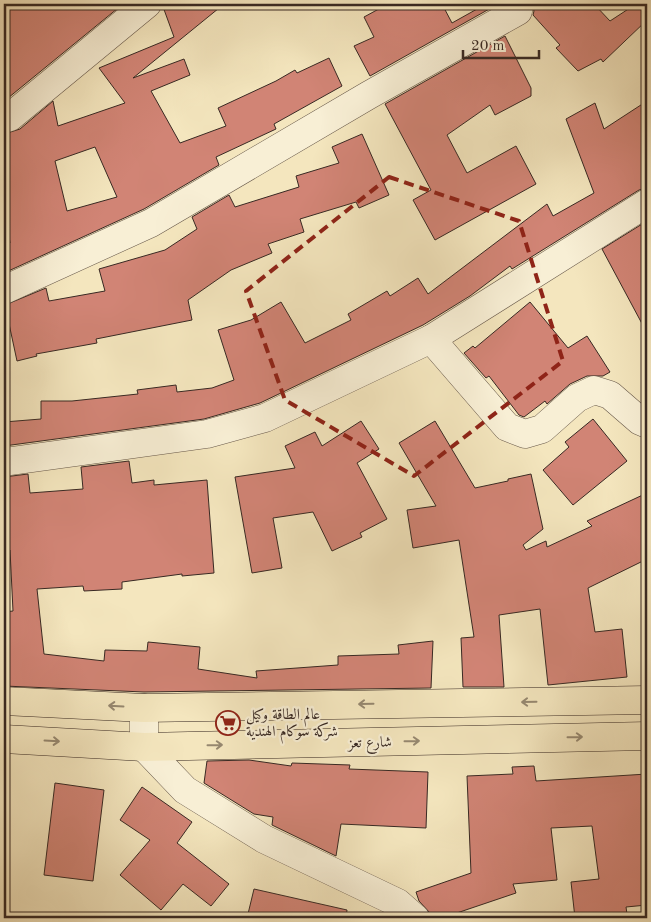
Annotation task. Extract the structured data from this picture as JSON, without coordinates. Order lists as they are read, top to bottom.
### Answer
{
  "streets": {
    "main road": ["شارع تعز"]
  },
  "places": {
    "supermarket": ["عالم الطاقة وكيل شركة سوكام الهندية"]
  },
  "scale_bar": "20 m"
}
